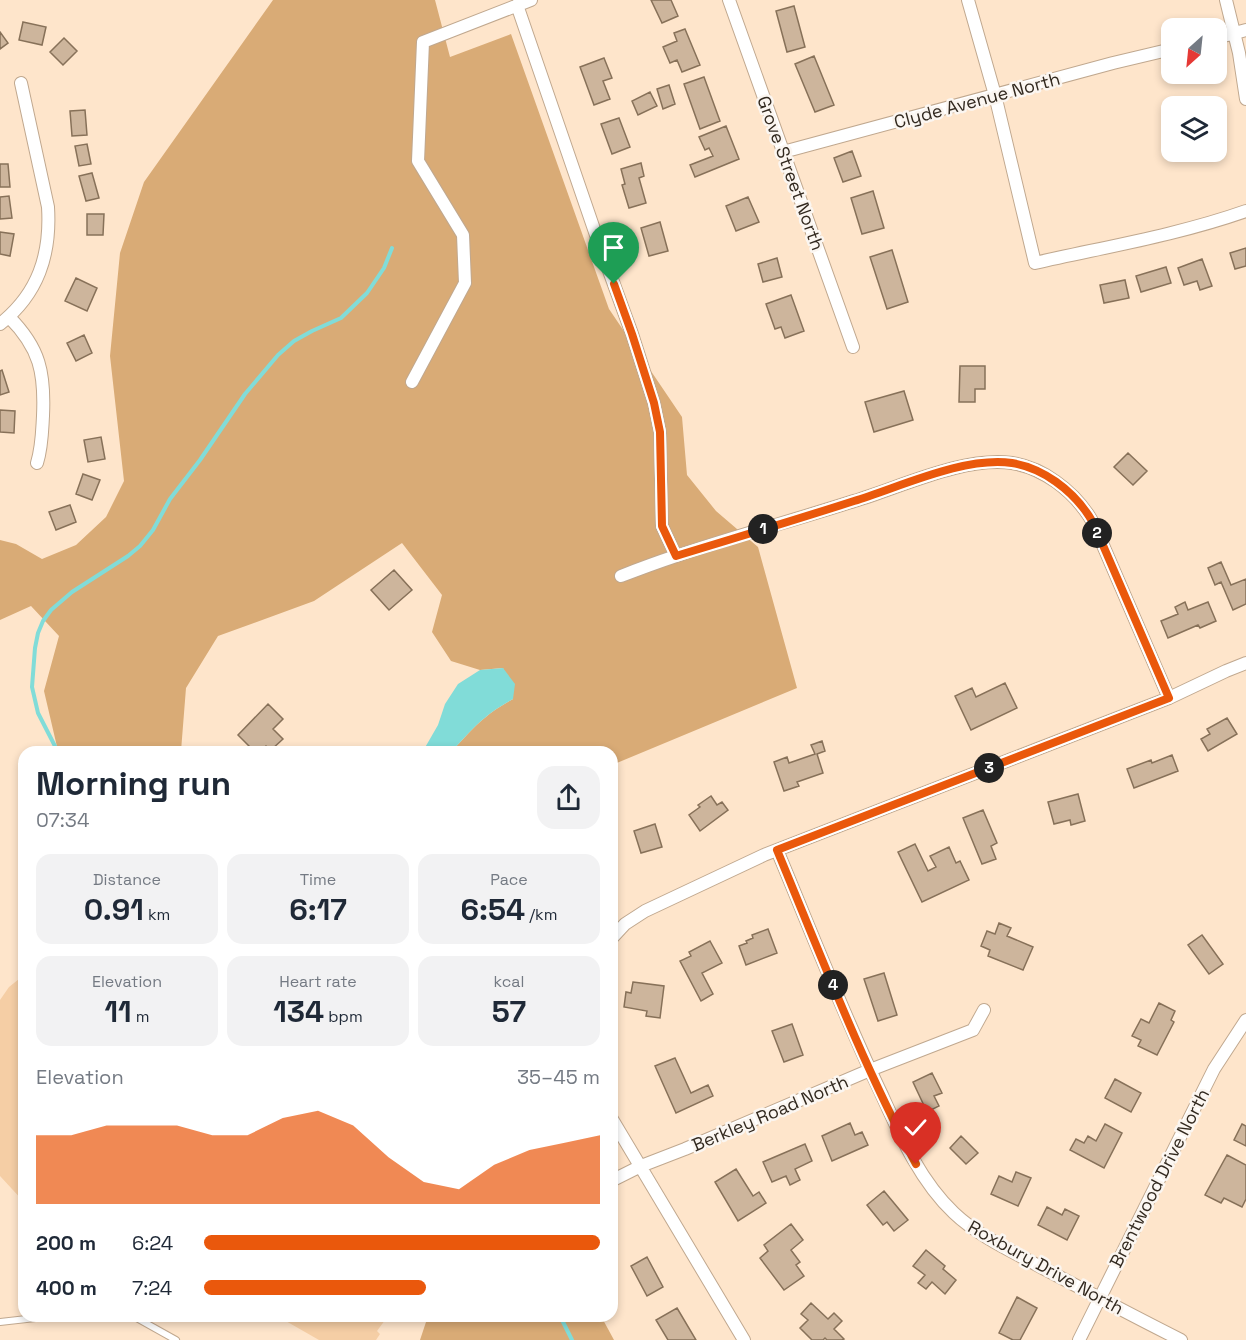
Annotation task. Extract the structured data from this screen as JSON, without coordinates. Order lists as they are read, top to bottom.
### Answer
{
  "streets": {
    "street": [
      "Clyde Avenue North",
      "Grove Street North",
      "Berkley Road North",
      "Brentwood Drive North",
      "Roxbury Drive North"
    ]
  },
  "crossings": [
    ["Clyde Avenue North", "Grove Street North"],
    ["Berkley Road North", "Roxbury Drive North"],
    ["Brentwood Drive North", "Roxbury Drive North"]
  ],
  "north": "bottom left",
  "page": {
    "pins": [
      "1",
      "2",
      "3",
      "4"
    ],
    "heading": ["Morning run", "07:34"],
    "stats": [
      ["Distance", "0.91 km"],
      ["Time", "6:17"],
      ["Pace", "6:54 /km"],
      ["Elevation", "11 m"],
      ["Heart rate", "134 bpm"],
      ["kcal", "57"]
    ],
    "chart": ["Elevation", "35–45 m"],
    "list": [
      {
        "name": "200 m",
        "note": "6:24"
      },
      {
        "name": "400 m",
        "note": "7:24"
      }
    ]
  }
}
